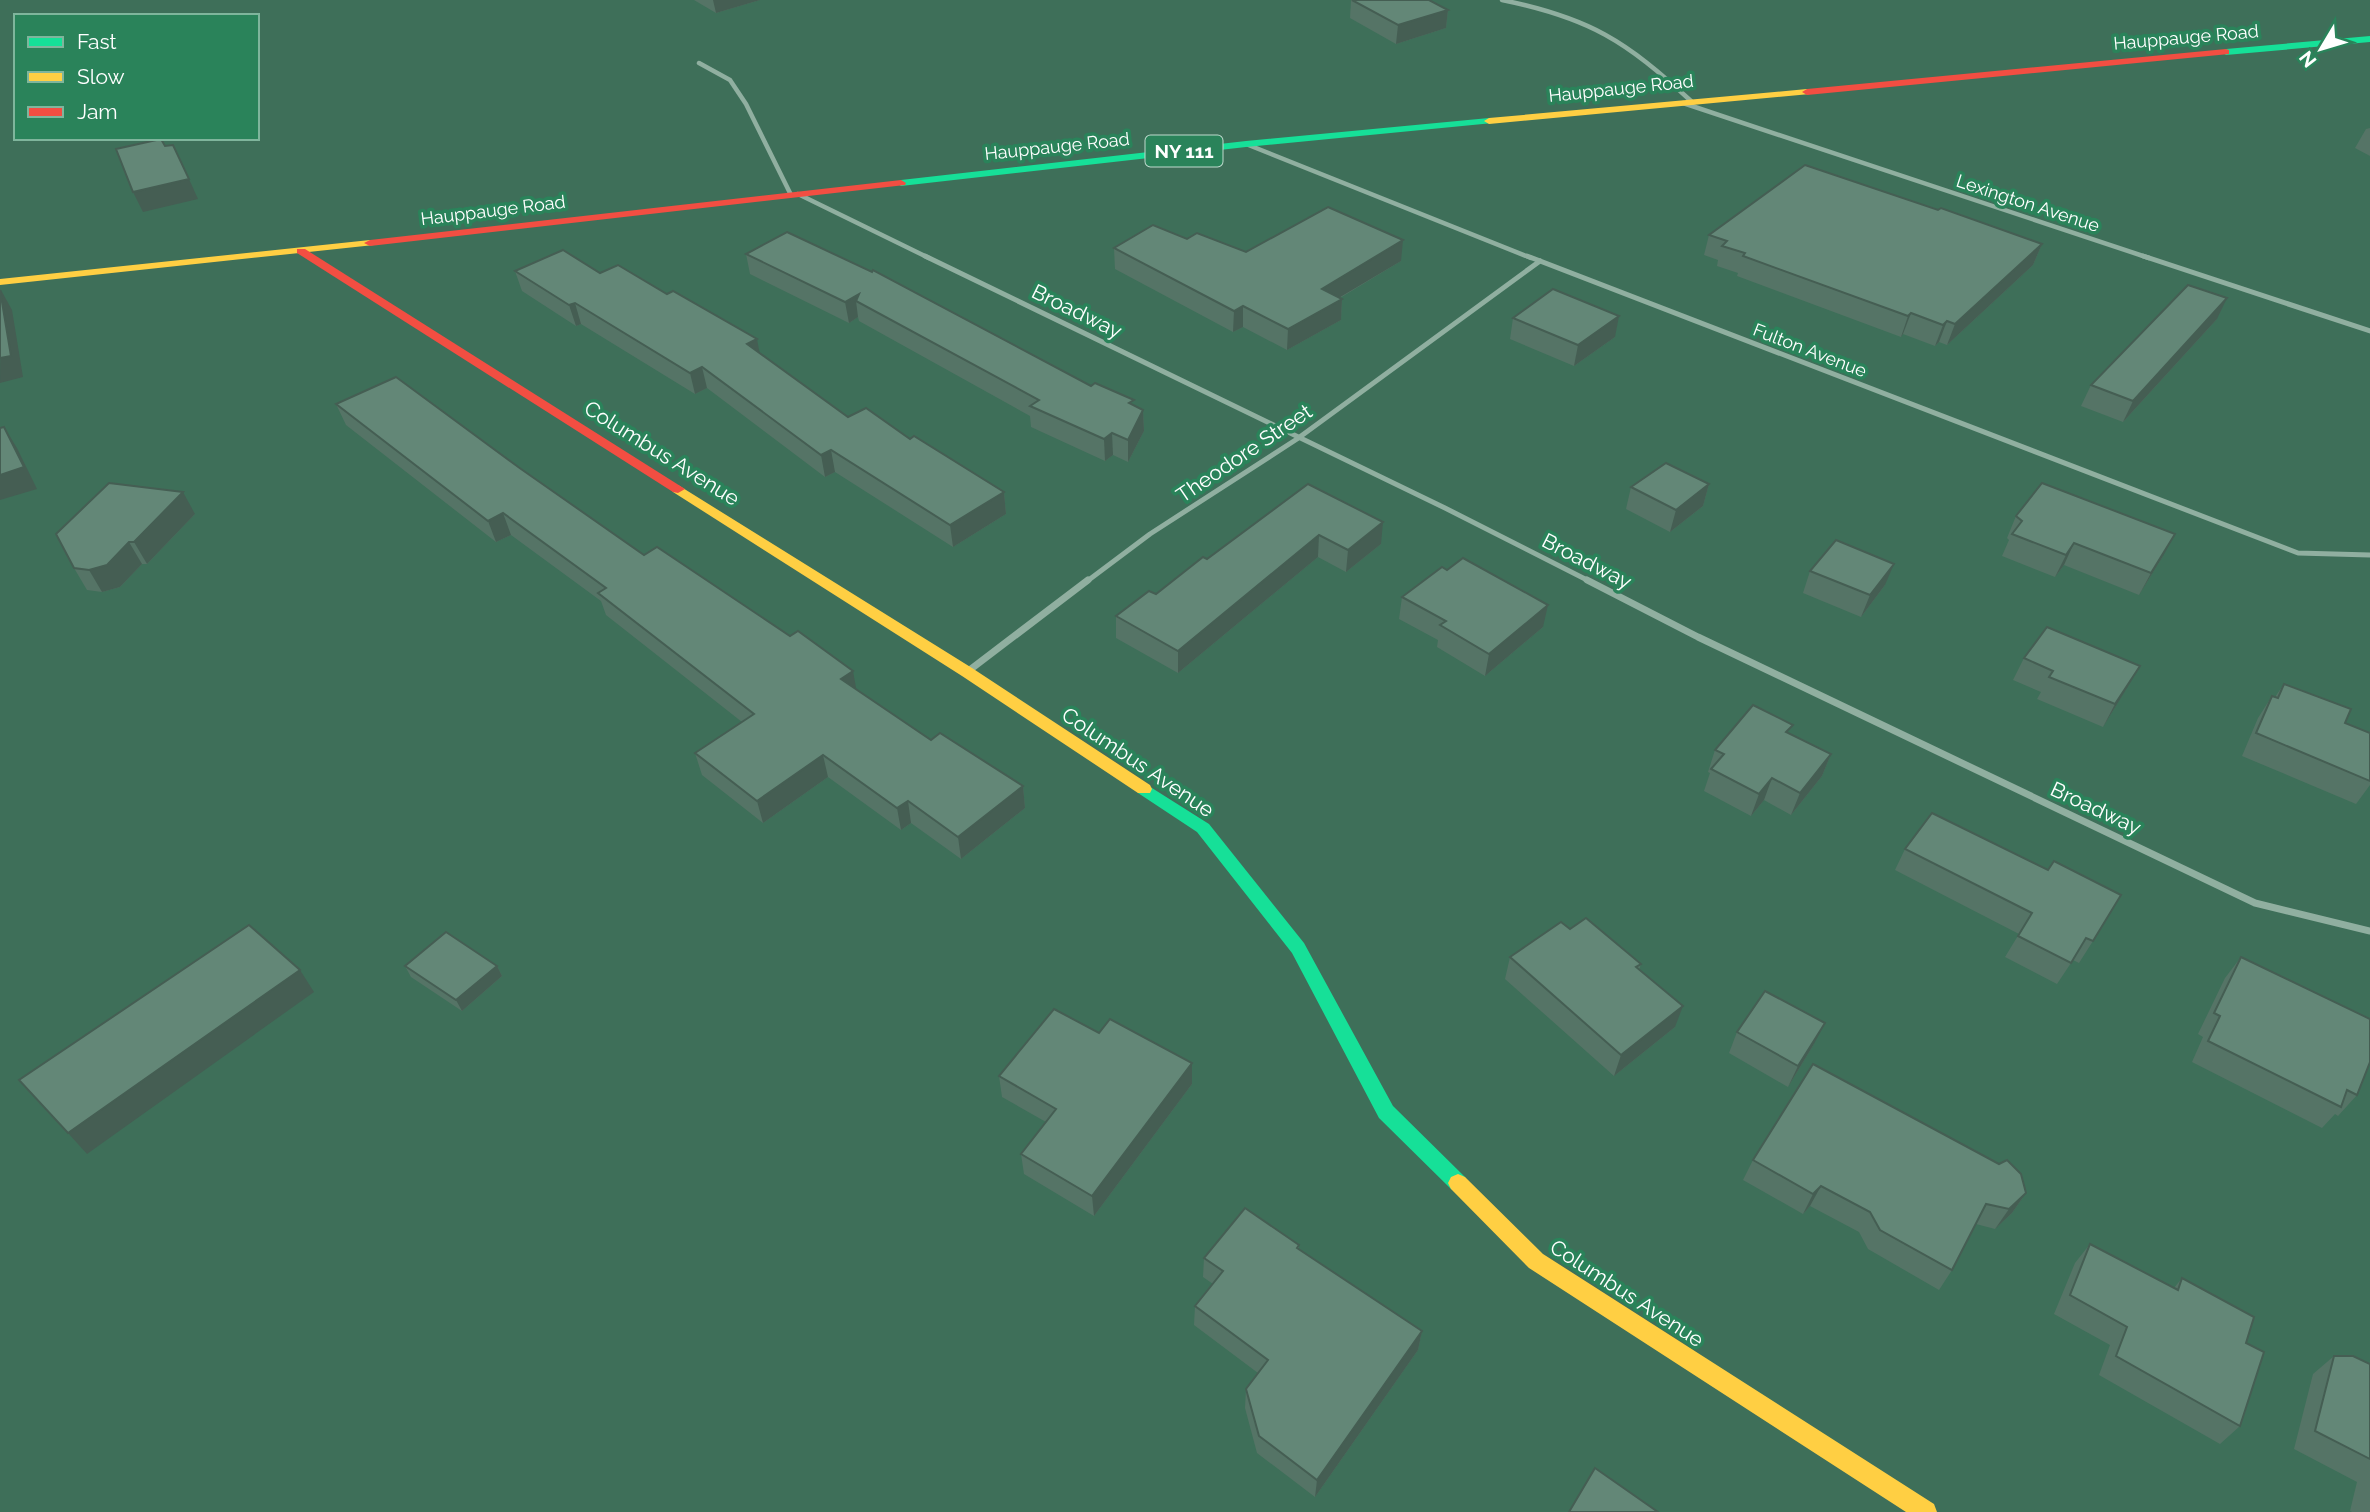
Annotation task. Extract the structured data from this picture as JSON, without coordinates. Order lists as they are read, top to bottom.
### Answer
{
  "streets": {
    "main road": ["Hauppauge Road", "NY 111", "Columbus Avenue"],
    "street": [
      "Lexington Avenue",
      "Broadway",
      "Fulton Avenue",
      "Theodore Street"
    ]
  },
  "crossings": [
    ["Hauppauge Road", "Lexington Avenue"],
    ["Hauppauge Road", "Broadway"],
    ["Hauppauge Road", "Fulton Avenue"],
    ["Hauppauge Road", "Columbus Avenue"],
    ["Broadway", "Theodore Street"],
    ["Fulton Avenue", "Theodore Street"],
    ["Columbus Avenue", "Theodore Street"]
  ],
  "legend": ["Fast", "Slow", "Jam"],
  "north": "bottom left"
}
